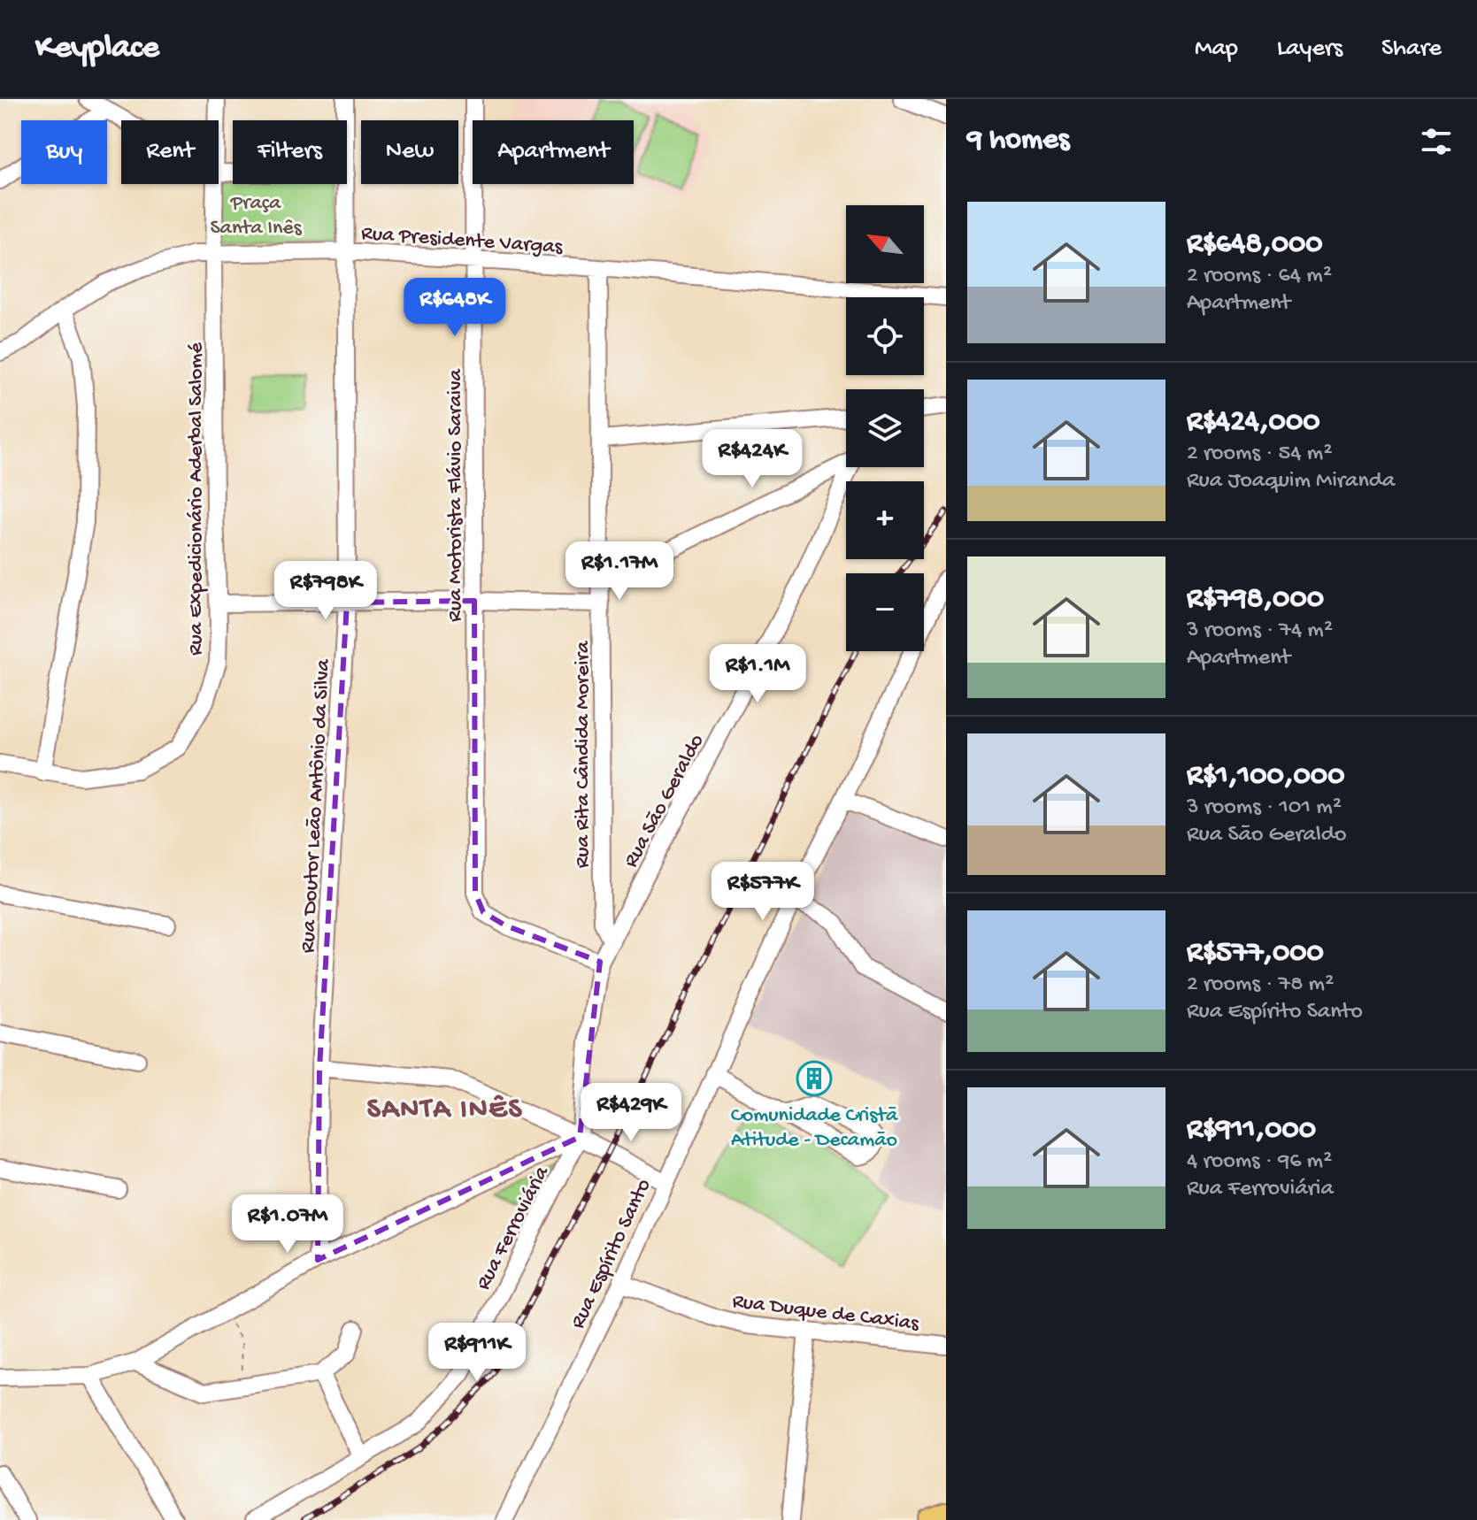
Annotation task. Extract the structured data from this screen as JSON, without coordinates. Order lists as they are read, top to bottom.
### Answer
{
  "streets": {
    "street": [
      "Rua Presidente Vargas",
      "Rua Motorista Flávio Saraiva",
      "Rua Expedicionário Aderbal Salomé",
      "Rua Rita Cândida Moreira",
      "Rua São Geraldo",
      "Rua Doutor Leão Antônio da Silva",
      "Rua Ferroviária",
      "Rua Espírito Santo",
      "Rua Duque de Caxias"
    ]
  },
  "crossings": [
    ["Rua Presidente Vargas", "Rua Motorista Flávio Saraiva"],
    ["Rua Presidente Vargas", "Rua Expedicionário Aderbal Salomé"],
    ["Rua Presidente Vargas", "Rua Rita Cândida Moreira"],
    ["Rua Presidente Vargas", "Rua Doutor Leão Antônio da Silva"],
    ["Rua Motorista Flávio Saraiva", "Rua São Geraldo"],
    ["Rua Rita Cândida Moreira", "Rua São Geraldo"],
    ["Rua Espírito Santo", "Rua Duque de Caxias"]
  ],
  "districts": ["SANTA INÊS"],
  "parks": ["Praça Santa Inês"],
  "places": {
    "building": ["Comunidade Cristã Atitude - Decamão"]
  },
  "north": "top left",
  "page": {
    "header": "Keyplace",
    "nav": ["Map", "Layers", "Share"],
    "heading": "9 homes",
    "chip": [
      "Buy",
      "Rent",
      "Filters",
      "New",
      "Apartment"
    ],
    "list": [
      {
        "name": "R$648,000",
        "note": "2 rooms · 64 m² · Apartment"
      },
      {
        "name": "R$424,000",
        "note": "2 rooms · 54 m² · Rua Joaquim Miranda"
      },
      {
        "name": "R$798,000",
        "note": "3 rooms · 74 m² · Apartment"
      },
      {
        "name": "R$1,100,000",
        "note": "3 rooms · 101 m² · Rua São Geraldo"
      },
      {
        "name": "R$577,000",
        "note": "2 rooms · 78 m² · Rua Espírito Santo"
      },
      {
        "name": "R$911,000",
        "note": "4 rooms · 96 m² · Rua Ferroviária"
      }
    ],
    "map_buttons": ["+", "−"],
    "price": [
      "R$648K",
      "R$424K",
      "R$1.17M",
      "R$798K",
      "R$1.1M",
      "R$577K",
      "R$429K",
      "R$1.07M",
      "R$911K"
    ]
  }
}
